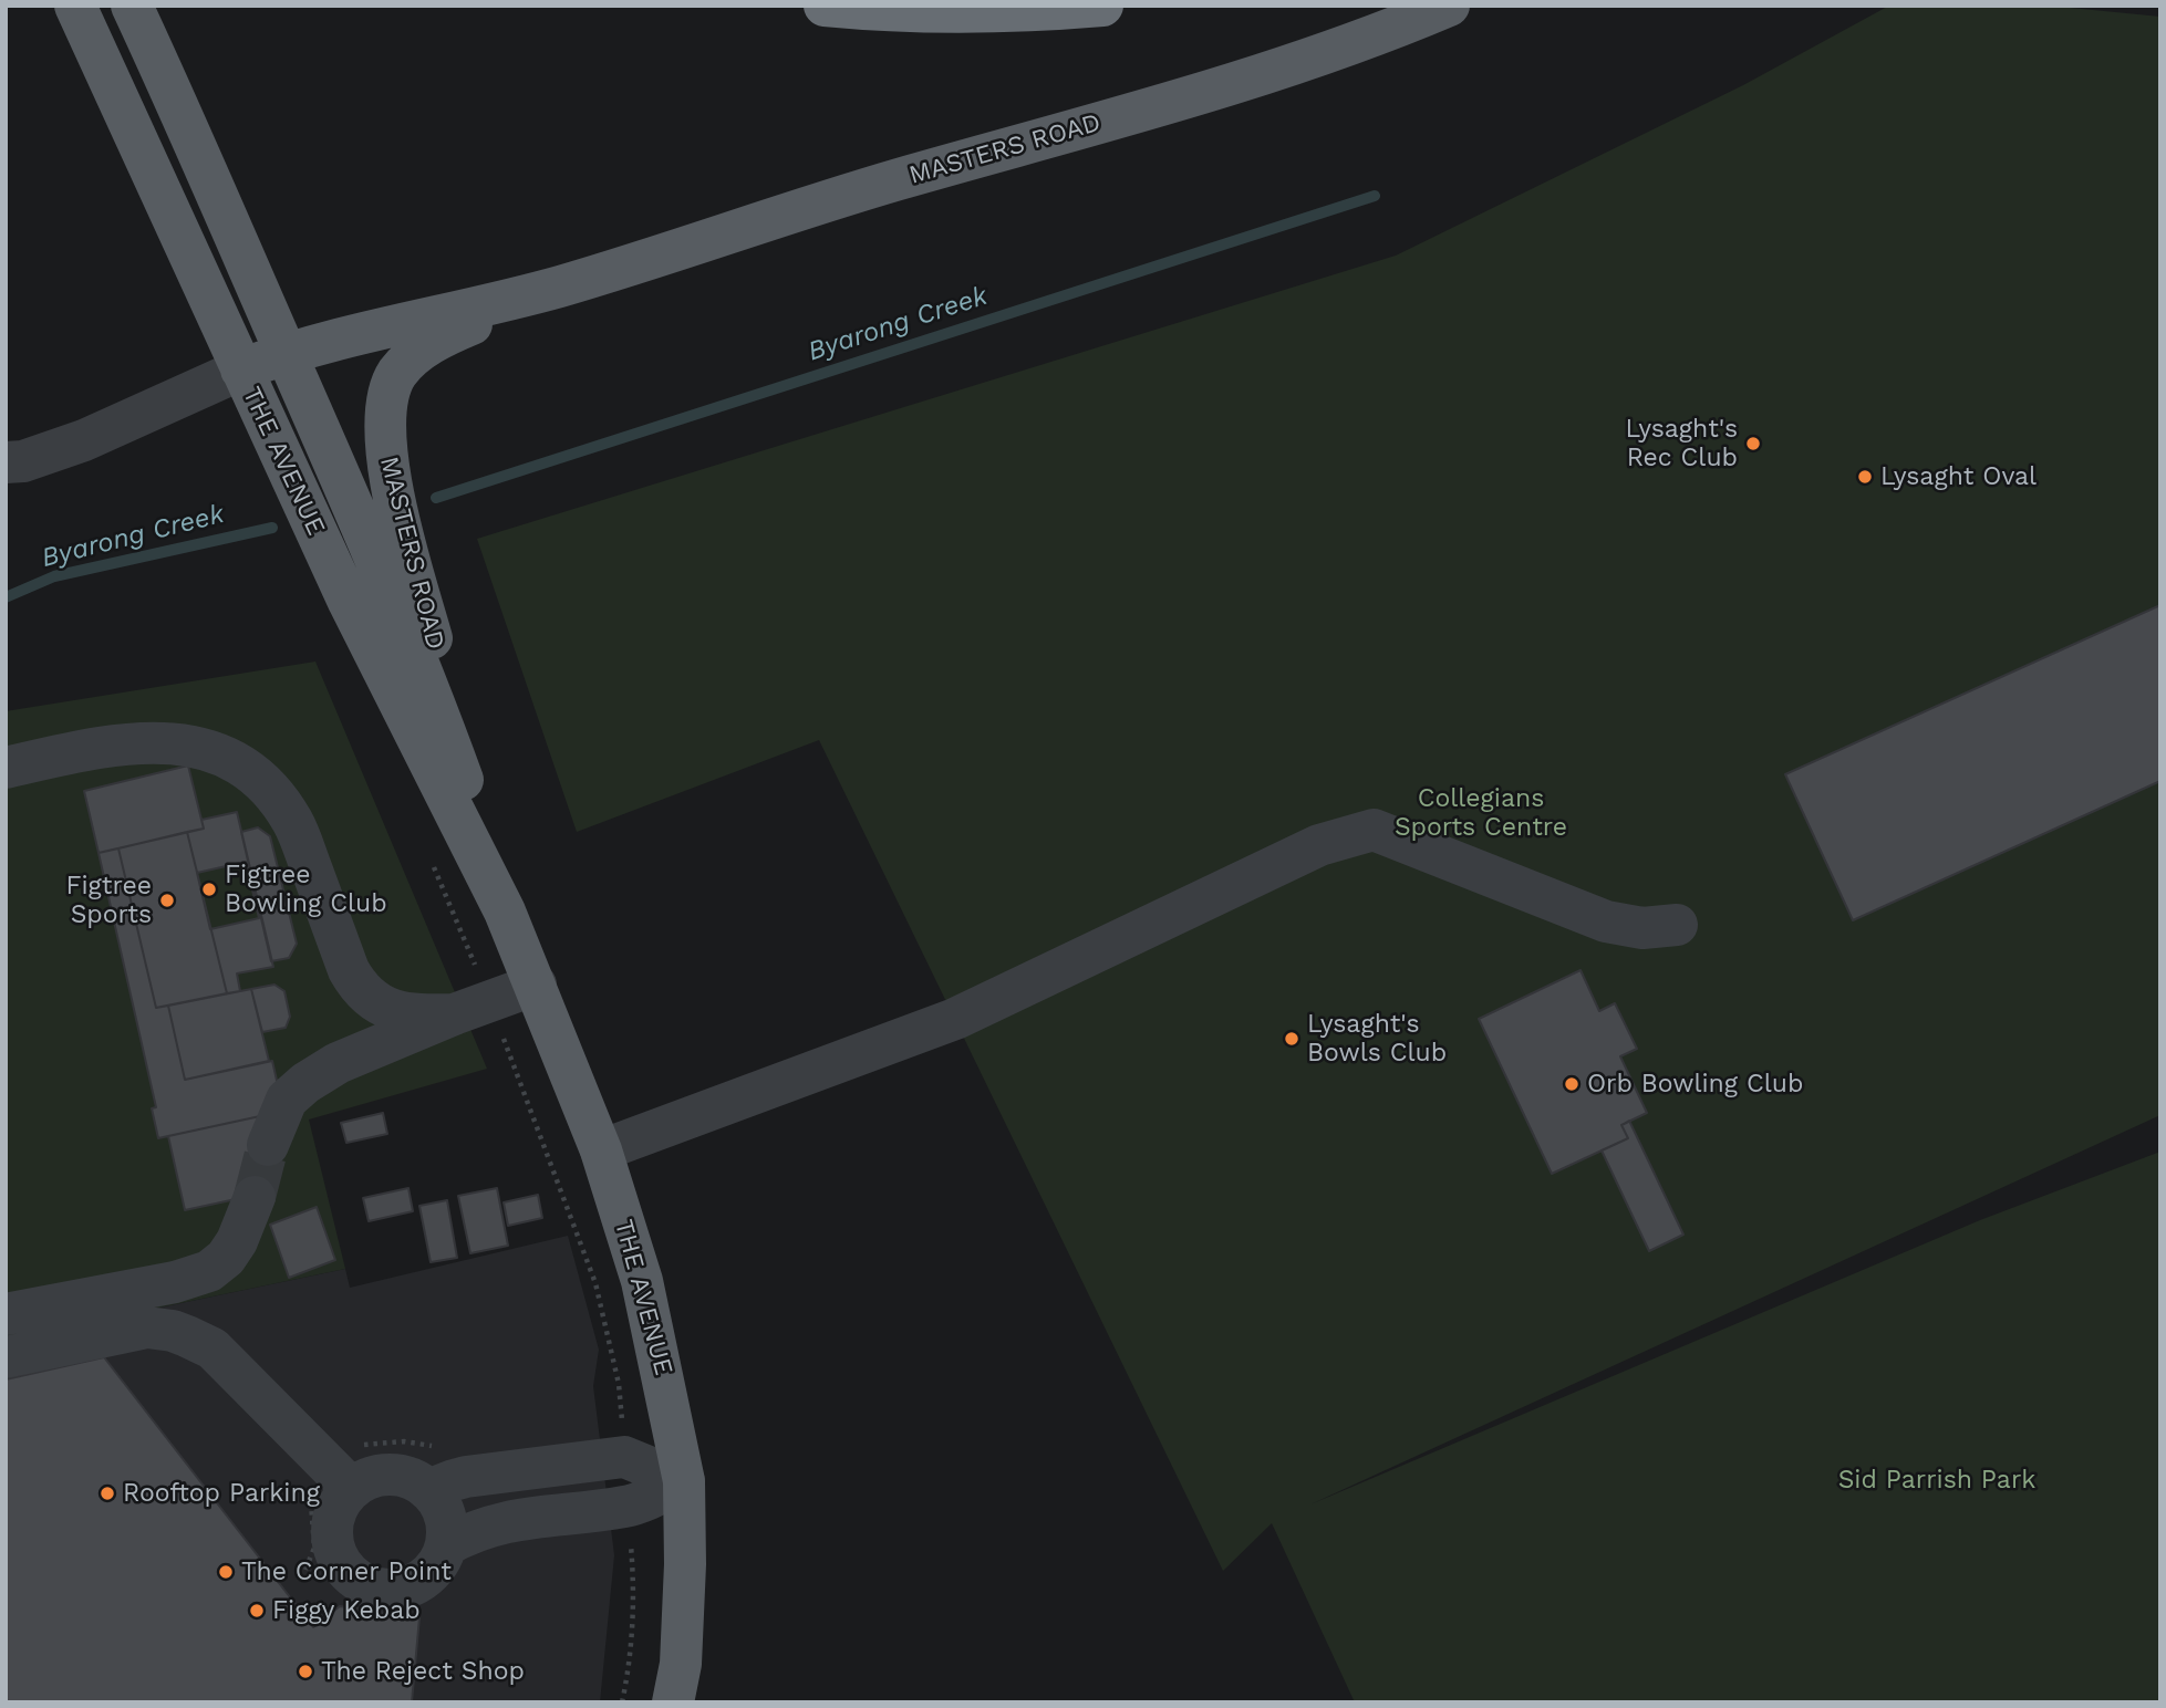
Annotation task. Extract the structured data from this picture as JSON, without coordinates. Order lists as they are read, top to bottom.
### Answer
{
  "streets": {
    "main road": ["MASTERS ROAD", "THE AVENUE"]
  },
  "crossings": [
    ["MASTERS ROAD", "THE AVENUE"]
  ],
  "water": ["Byarong Creek"],
  "parks": ["Collegians Sports Centre", "Sid Parrish Park"],
  "places": [
    "Lysaght's Rec Club",
    "Lysaght Oval",
    "Figtree Bowling Club",
    "Figtree Sports",
    "Lysaght's Bowls Club",
    "Orb Bowling Club",
    "Rooftop Parking",
    "The Corner Point",
    "Figgy Kebab",
    "The Reject Shop"
  ]
}
